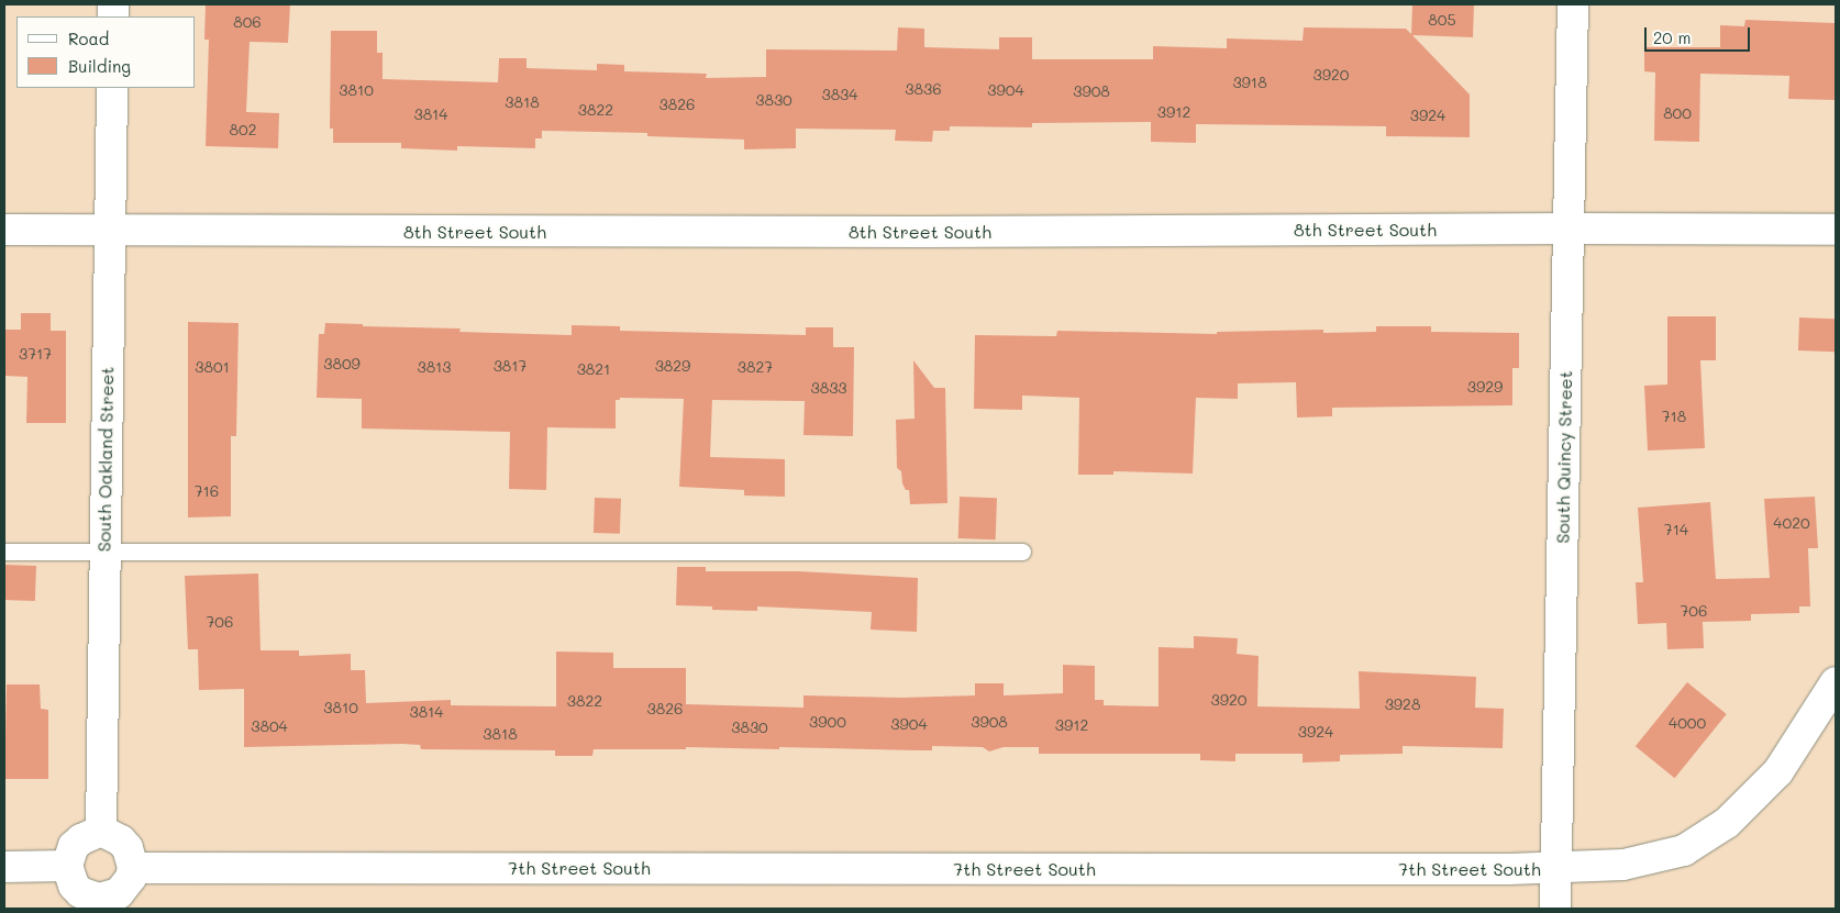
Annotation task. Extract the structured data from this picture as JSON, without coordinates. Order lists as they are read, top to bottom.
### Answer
{
  "streets": {
    "street": [
      "8th Street South",
      "South Quincy Street",
      "South Oakland Street",
      "7th Street South"
    ]
  },
  "crossings": [
    ["8th Street South", "South Quincy Street"],
    ["8th Street South", "South Oakland Street"],
    ["South Quincy Street", "7th Street South"],
    ["South Oakland Street", "7th Street South"]
  ],
  "house_numbers": [
    "805",
    "806",
    "3920",
    "3918",
    "3836",
    "3810",
    "3904",
    "3908",
    "3834",
    "3830",
    "3818",
    "3826",
    "3822",
    "3912",
    "800",
    "3814",
    "3924",
    "802",
    "3717",
    "3809",
    "3817",
    "3829",
    "3801",
    "3813",
    "3827",
    "3821",
    "3929",
    "3833",
    "718",
    "716",
    "4020",
    "714",
    "706",
    "706",
    "3920",
    "3822",
    "3928",
    "3810",
    "3826",
    "3814",
    "3900",
    "3908",
    "4000",
    "3904",
    "3912",
    "3804",
    "3830",
    "3924",
    "3818"
  ],
  "legend": ["Road", "Building"],
  "scale_bar": "20 m"
}
